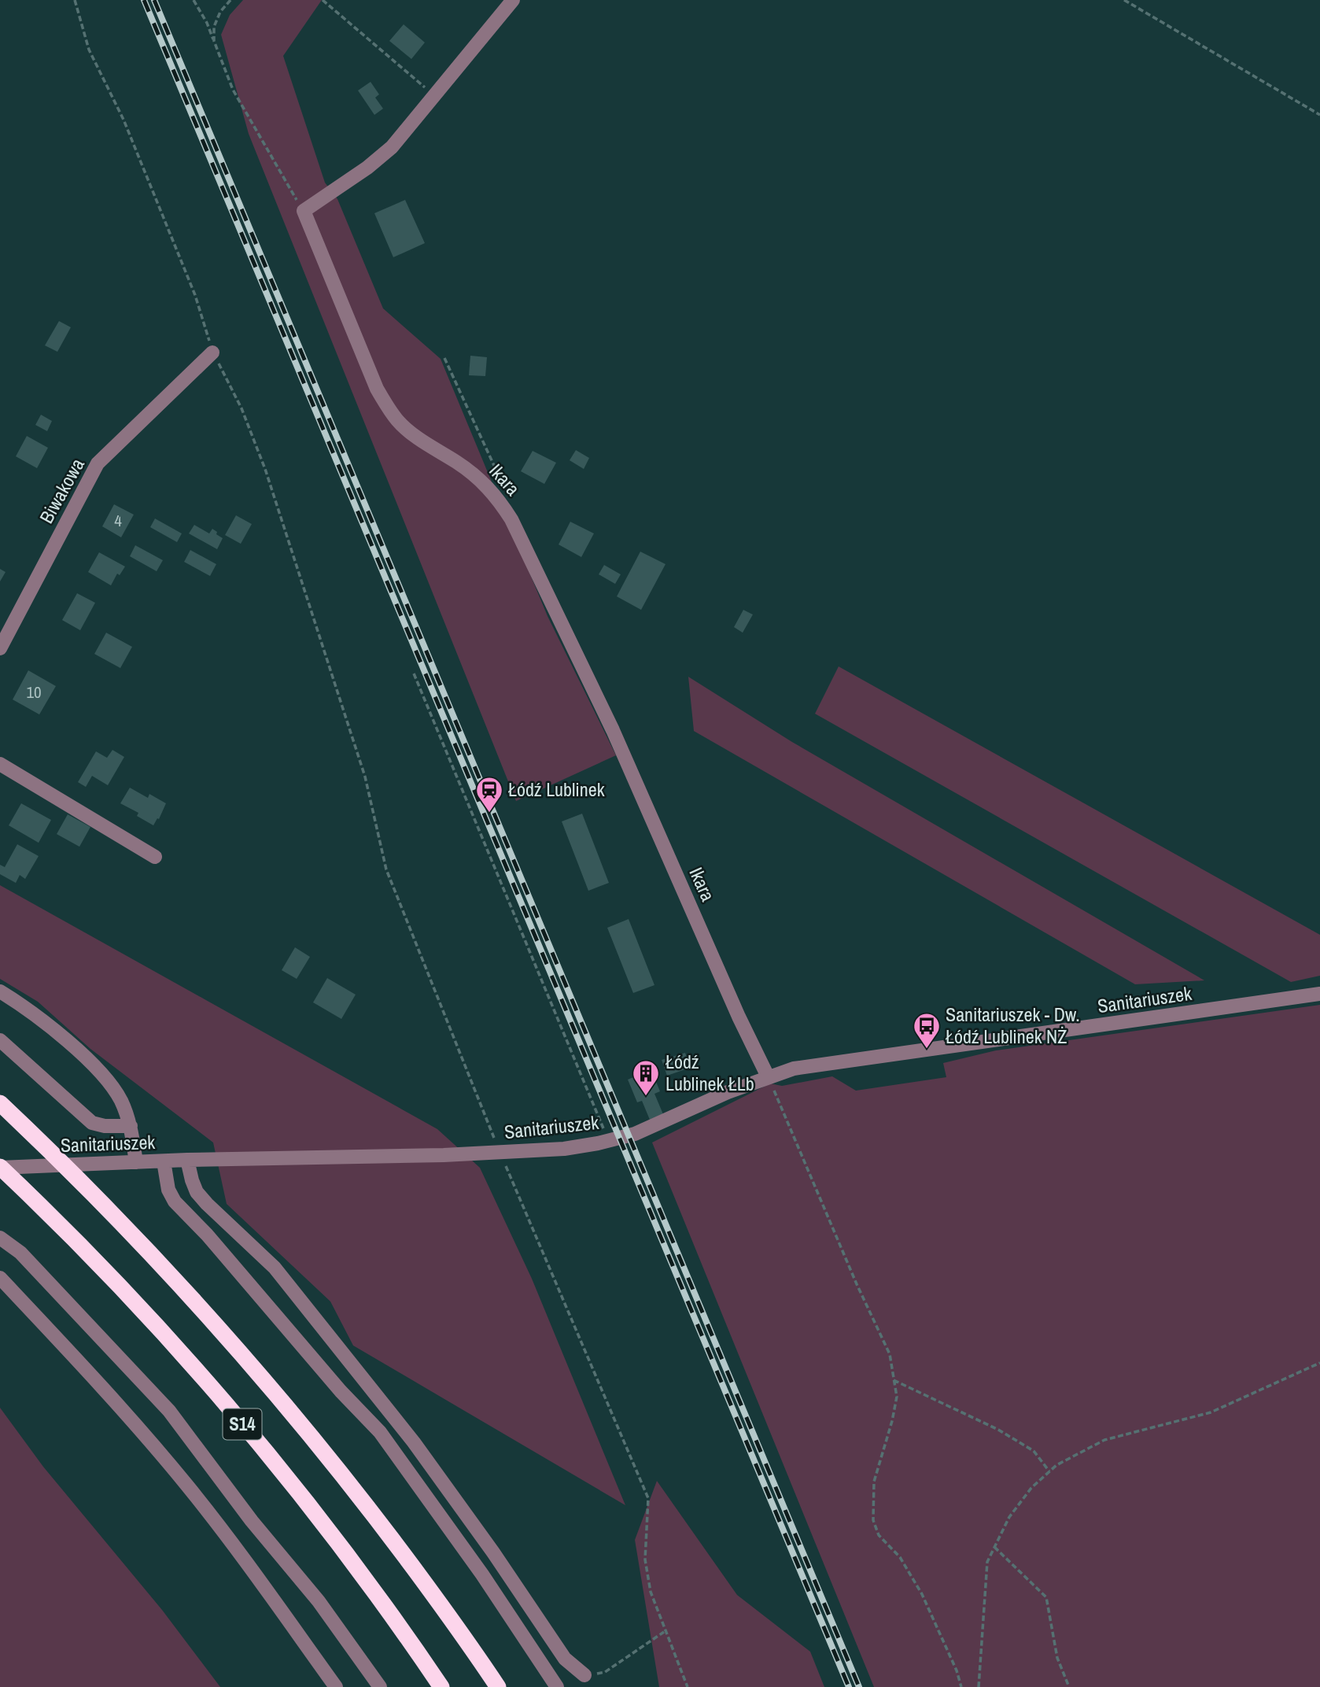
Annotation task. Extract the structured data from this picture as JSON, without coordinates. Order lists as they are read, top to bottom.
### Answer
{
  "streets": {
    "highway": ["S14"],
    "street": ["Ikara", "Biwakowa", "Sanitariuszek"]
  },
  "crossings": [
    ["Ikara", "Sanitariuszek"],
    ["Sanitariuszek", "S14"]
  ],
  "places": {
    "station": ["Łódź Lublinek"],
    "bus stop": ["Sanitariuszek - Dw. Łódź Lublinek NŻ"],
    "building": ["Łódź Lublinek ŁLb"]
  },
  "house_numbers": ["4", "10"]
}
